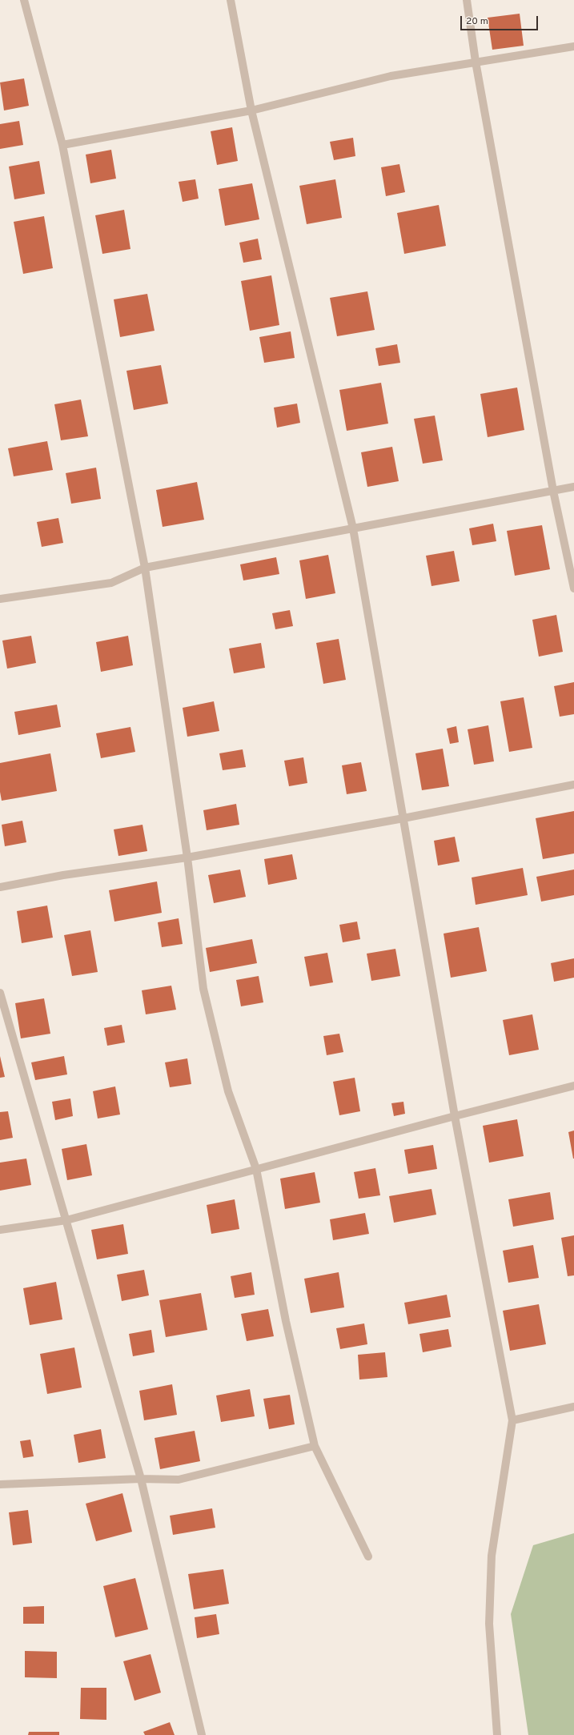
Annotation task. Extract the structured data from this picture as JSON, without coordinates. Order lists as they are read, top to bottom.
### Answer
{
  "scale_bar": "20 m"
}
